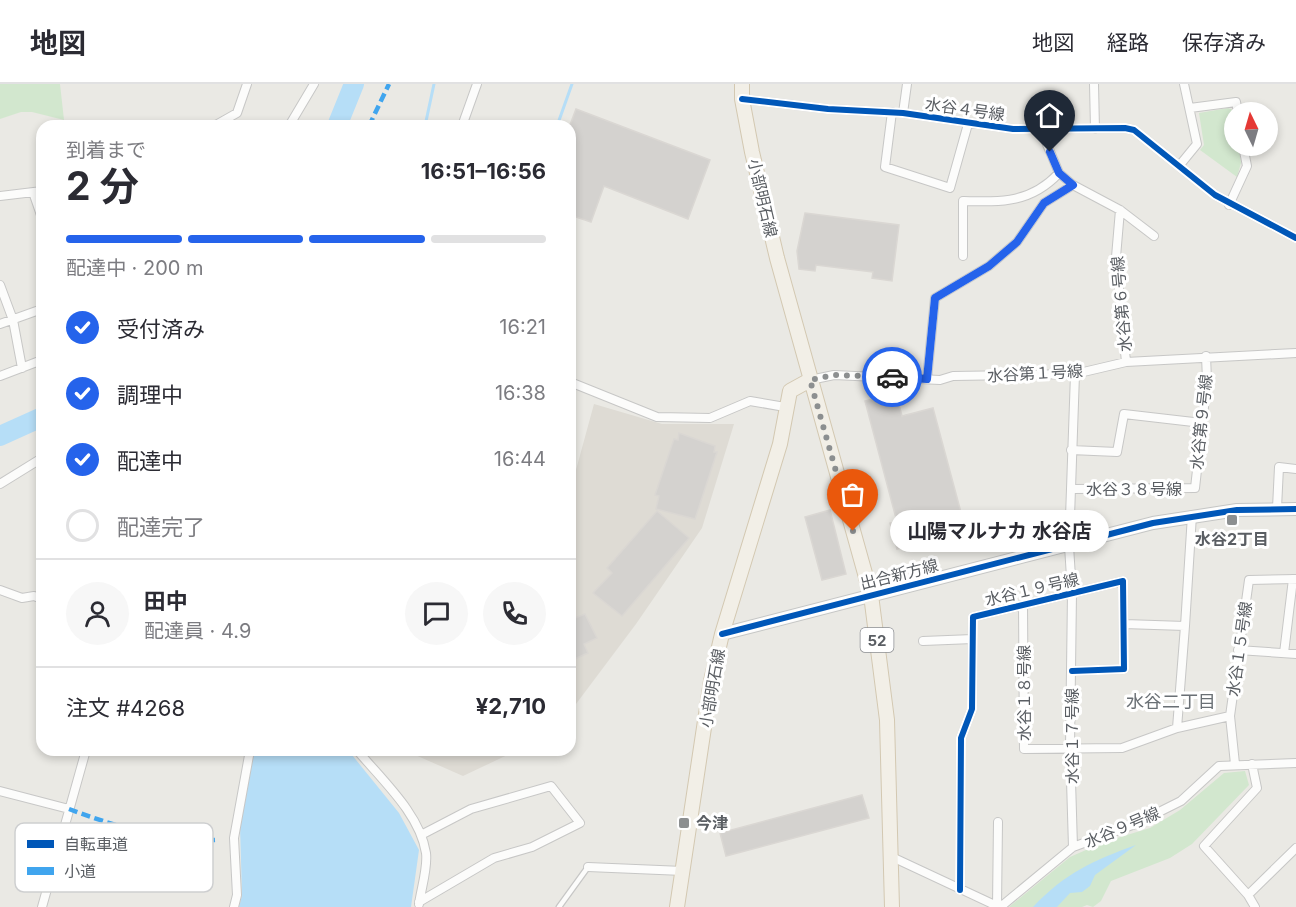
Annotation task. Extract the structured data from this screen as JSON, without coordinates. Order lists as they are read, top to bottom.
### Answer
{
  "streets": {
    "main road": ["小部明石線", "52"],
    "street": [
      "水谷４号線",
      "水谷第６号線",
      "水谷第１号線",
      "水谷第９号線",
      "水谷３８号線",
      "出合新方線",
      "水谷１９号線",
      "水谷１５号線",
      "水谷１８号線",
      "水谷１７号線",
      "水谷９号線"
    ]
  },
  "crossings": [
    ["水谷４号線", "小部明石線"],
    ["小部明石線", "水谷第１号線"],
    ["小部明石線", "出合新方線"],
    ["水谷第６号線", "水谷第１号線"],
    ["水谷第１号線", "水谷第９号線"],
    ["水谷第１号線", "水谷１７号線"],
    ["水谷第９号線", "水谷３８号線"],
    ["水谷３８号線", "水谷１７号線"],
    ["出合新方線", "水谷１７号線"],
    ["水谷１９号線", "水谷１８号線"],
    ["水谷１９号線", "水谷１７号線"],
    ["水谷１５号線", "水谷１８号線"],
    ["水谷１５号線", "水谷９号線"],
    ["水谷１８号線", "水谷１７号線"],
    ["水谷１７号線", "水谷９号線"]
  ],
  "districts": ["水谷二丁目"],
  "places": {
    "transit": ["水谷2丁目", "今津"],
    "other": ["山陽マルナカ 水谷店"]
  },
  "legend": ["自転車道", "小道"],
  "north": "top",
  "page": {
    "header": "地図",
    "nav": ["地図", "経路", "保存済み"],
    "heading": ["2 分", "到着まで", "16:51–16:56"],
    "panel": [
      "田中",
      "配達員 · 4.9",
      "注文 #4268",
      "¥2,710"
    ],
    "bar": "配達中 · 200 m",
    "list": [
      ["受付済み", "16:21"],
      ["調理中", "16:38"],
      ["配達中", "16:44"],
      "配達完了"
    ],
    "bubble": "山陽マルナカ 水谷店"
  }
}
